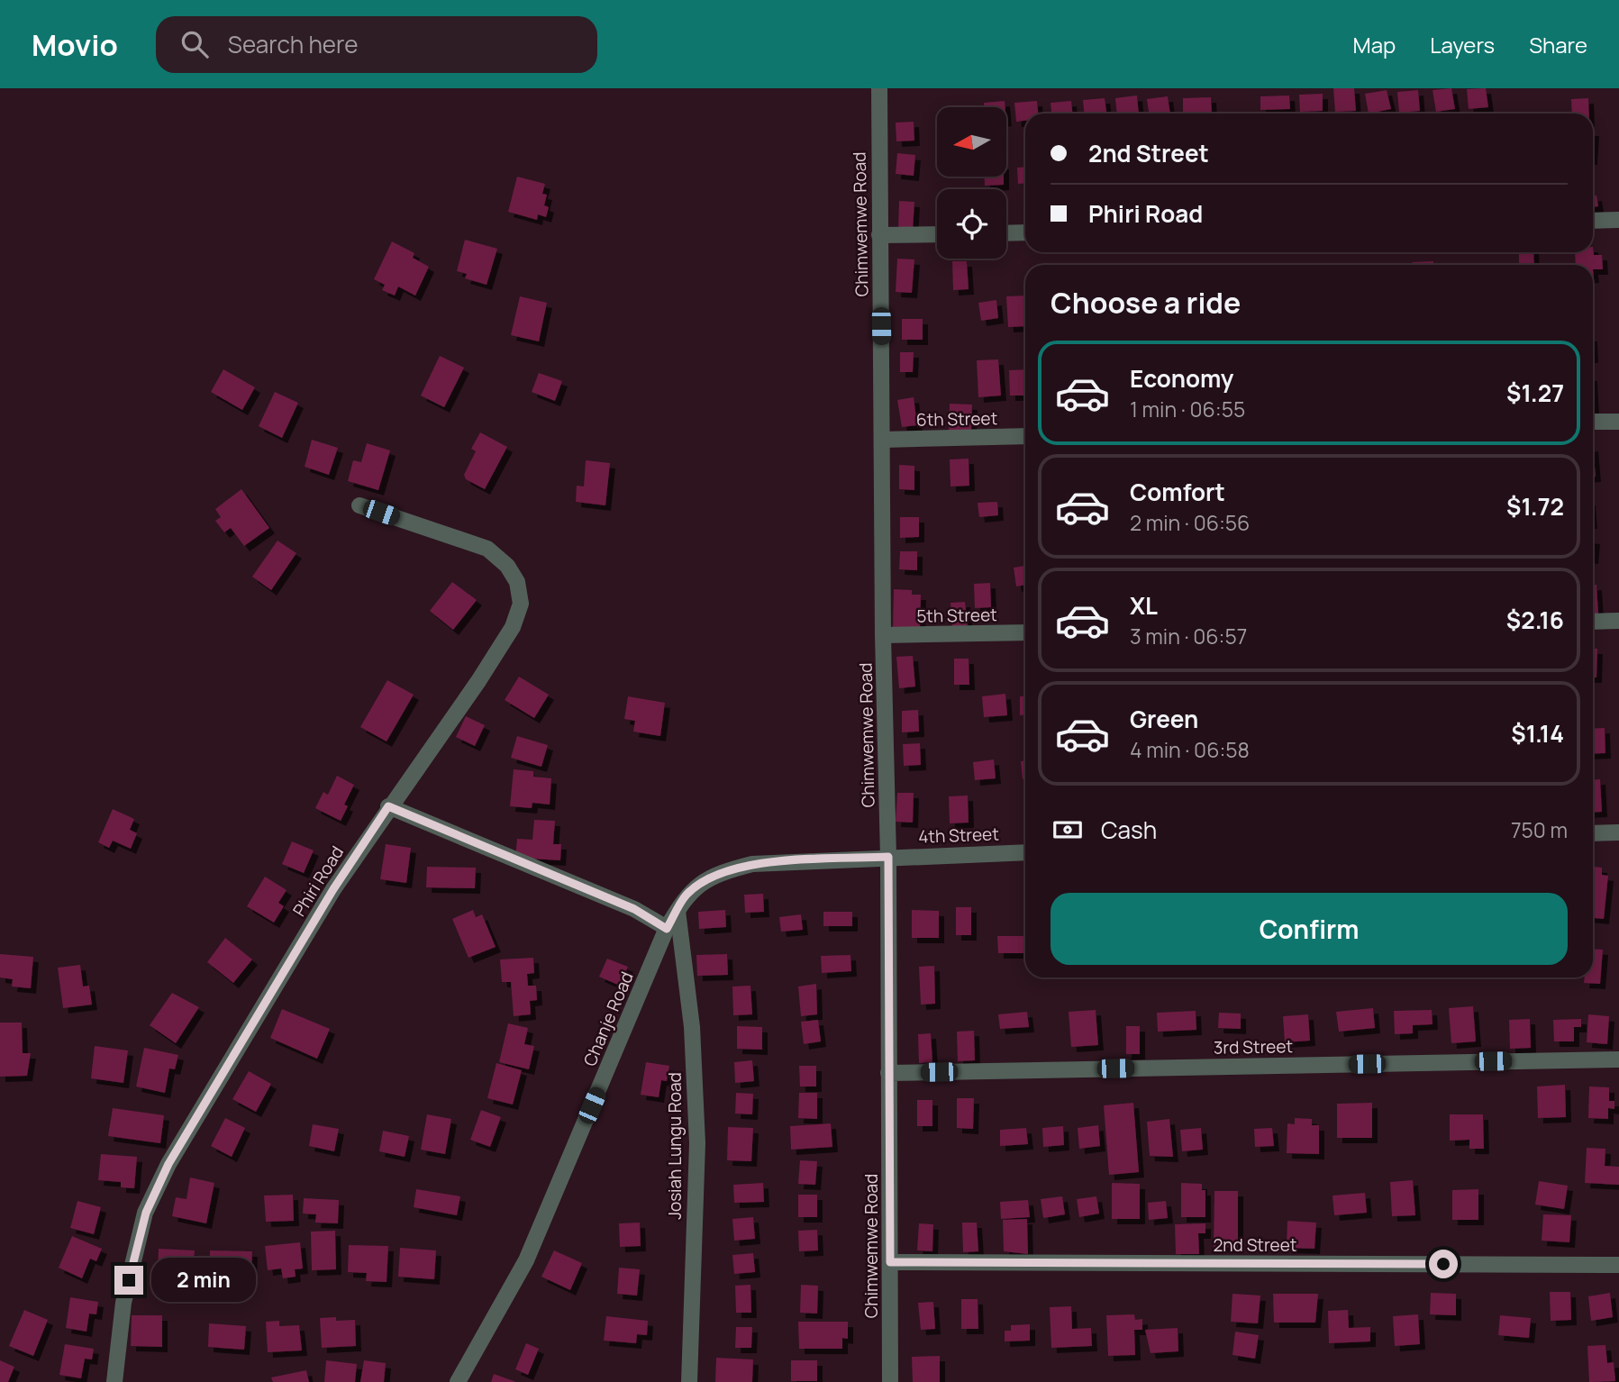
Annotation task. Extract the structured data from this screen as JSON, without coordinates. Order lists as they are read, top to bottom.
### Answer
{
  "streets": {
    "street": [
      "Chimwemwe Road",
      "6th Street",
      "5th Street",
      "4th Street",
      "Phiri Road",
      "Chanje Road",
      "3rd Street",
      "Josiah Lungu Road",
      "2nd Street"
    ]
  },
  "crossings": [
    ["Chimwemwe Road", "6th Street"],
    ["Chimwemwe Road", "5th Street"],
    ["Chimwemwe Road", "4th Street"],
    ["Chimwemwe Road", "Chanje Road"],
    ["Chimwemwe Road", "3rd Street"],
    ["Chimwemwe Road", "2nd Street"],
    ["4th Street", "Chanje Road"],
    ["Chanje Road", "Josiah Lungu Road"]
  ],
  "north": "left",
  "page": {
    "header": "Movio",
    "search": "Search here",
    "nav": ["Map", "Layers", "Share"],
    "banner": ["2nd Street", "Phiri Road"],
    "heading": "Choose a ride",
    "list": [
      {
        "name": "Economy",
        "note": "1 min · 06:55",
        "value": "$1.27"
      },
      {
        "name": "Comfort",
        "note": "2 min · 06:56",
        "value": "$1.72"
      },
      {
        "name": "XL",
        "note": "3 min · 06:57",
        "value": "$2.16"
      },
      {
        "name": "Green",
        "note": "4 min · 06:58",
        "value": "$1.14"
      }
    ],
    "pay": ["Cash", "750 m"],
    "buttons": "Confirm",
    "bubble": "2 min"
  }
}
